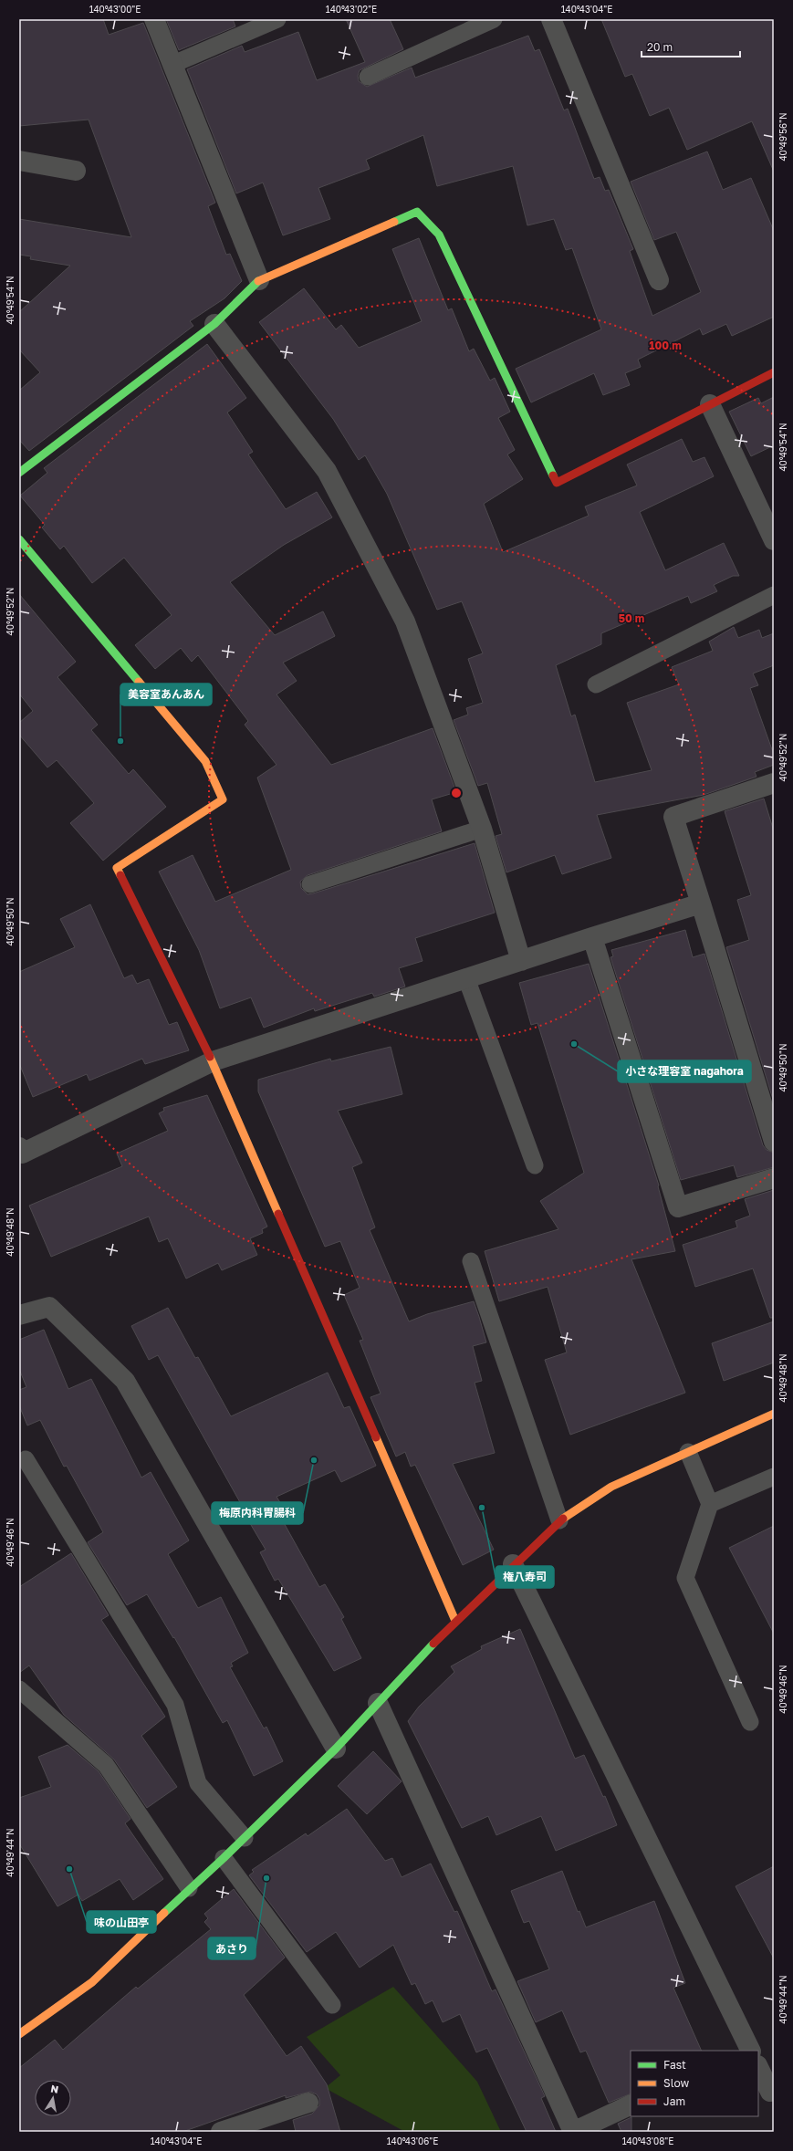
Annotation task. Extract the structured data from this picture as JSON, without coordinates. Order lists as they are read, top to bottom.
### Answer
{
  "places": [
    "美容室あんあん",
    "小さな理容室 nagahora",
    "梅原内科胃腸科",
    "権八寿司",
    "味の山田亭",
    "あさり"
  ],
  "legend": ["Fast", "Slow", "Jam"],
  "scale_bar": "20 m",
  "north": "top",
  "coordinates": [
    "140°43'00\"E",
    "140°43'02\"E",
    "140°43'04\"E",
    "40°49'56\"N",
    "40°49'54\"N",
    "40°49'52\"N",
    "40°49'50\"N",
    "40°49'48\"N",
    "40°49'46\"N",
    "40°49'44\"N",
    "140°43'06\"E",
    "140°43'08\"E"
  ],
  "rings": ["100 m", "50 m"]
}
